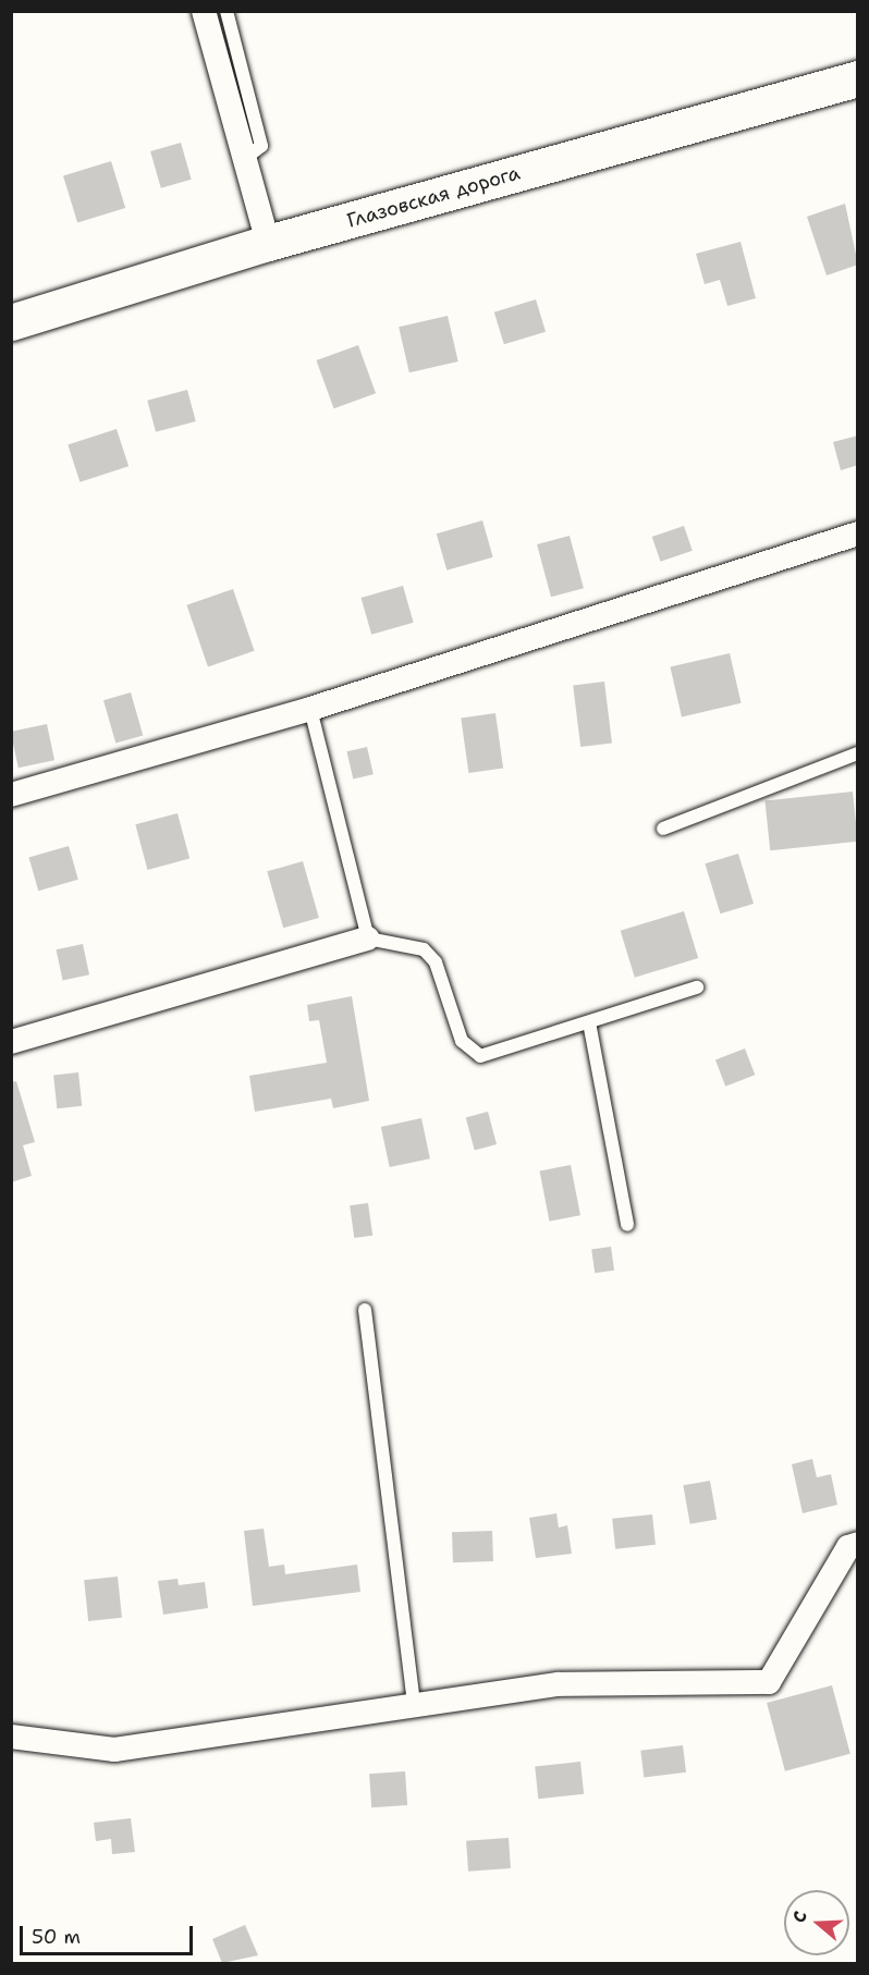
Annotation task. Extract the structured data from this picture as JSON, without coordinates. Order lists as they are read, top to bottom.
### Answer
{
  "streets": {
    "street": ["Глазовская дорога"]
  },
  "scale_bar": "50 m",
  "north": "left"
}
